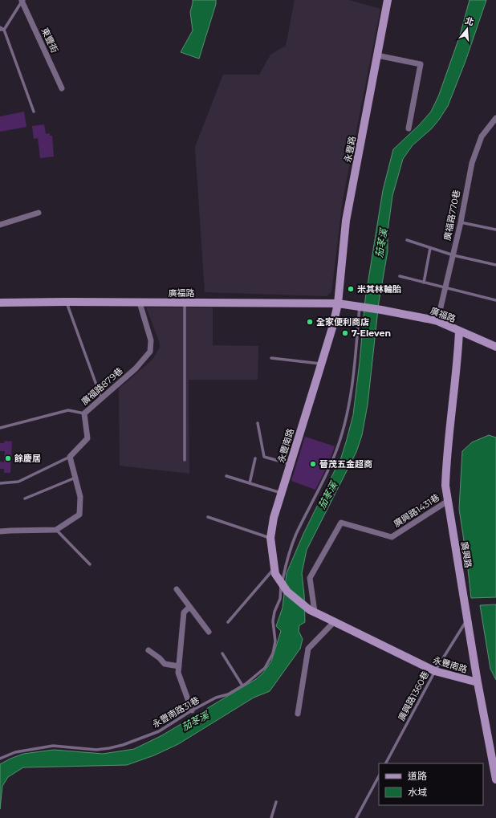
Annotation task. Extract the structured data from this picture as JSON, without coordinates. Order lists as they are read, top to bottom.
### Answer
{
  "streets": {
    "street": [
      "東豐街",
      "永豐路",
      "廣福路770巷",
      "廣福路",
      "廣福路879巷",
      "永豐南路",
      "廣興路1431巷",
      "廣興路"
    ],
    "lane": ["廣興路1360巷", "永豐南路31巷"]
  },
  "crossings": [
    ["永豐路", "廣福路"],
    ["永豐路", "永豐南路"],
    ["廣福路770巷", "廣福路"],
    ["廣福路", "廣福路879巷"],
    ["廣福路", "永豐南路"],
    ["廣福路", "廣興路"],
    ["廣福路", "永豐南路31巷"],
    ["永豐南路", "廣興路1431巷"],
    ["永豐南路", "廣興路"],
    ["永豐南路", "廣興路1360巷"],
    ["永豐南路", "永豐南路31巷"],
    ["廣興路1431巷", "廣興路"],
    ["廣興路", "廣興路1360巷"]
  ],
  "water": ["茄苳溪"],
  "places": [
    "米其林輪胎",
    "全家便利商店",
    "7-Eleven",
    "餘慶居",
    "晉茂五金超商"
  ],
  "legend": ["道路", "水域"],
  "north": "top"
}
